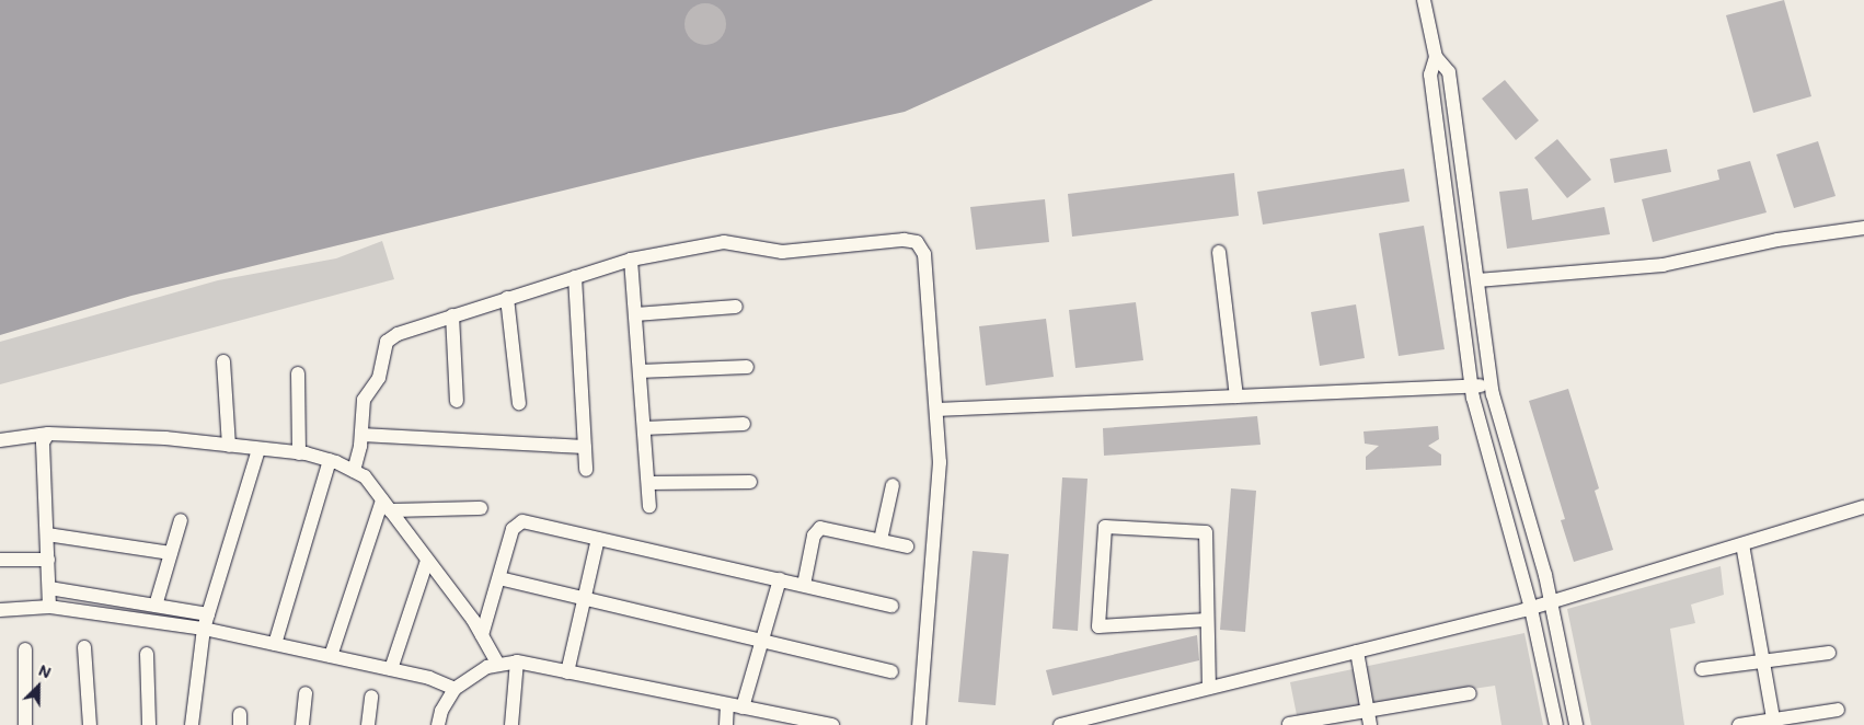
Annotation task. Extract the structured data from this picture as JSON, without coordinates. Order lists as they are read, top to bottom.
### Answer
{
  "north": "top right"
}
